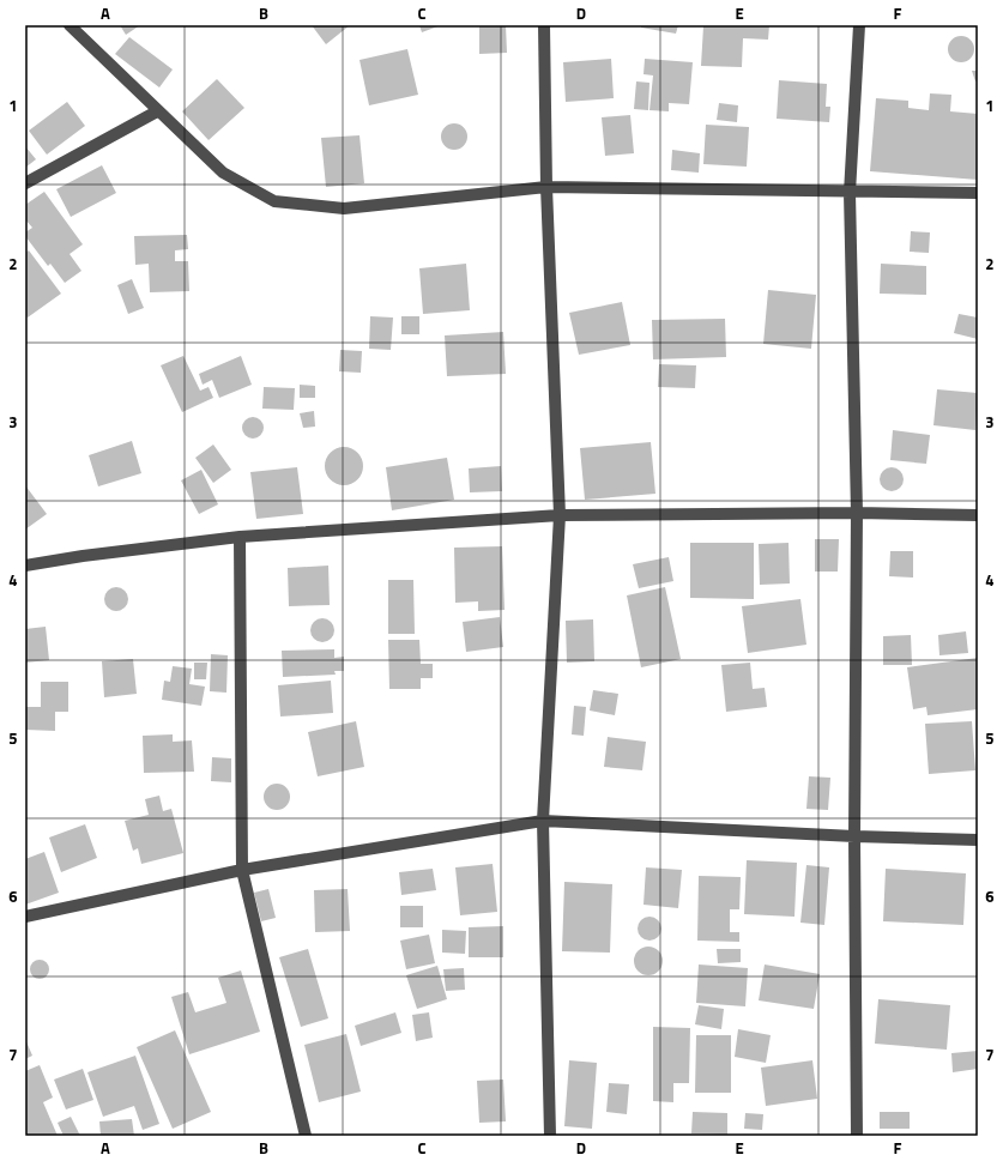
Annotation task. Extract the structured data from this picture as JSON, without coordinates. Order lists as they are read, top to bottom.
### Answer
{
  "grid": {
    "columns": [
      "A",
      "B",
      "C",
      "D",
      "E",
      "F"
    ],
    "rows": [
      "1",
      "2",
      "3",
      "4",
      "5",
      "6",
      "7"
    ]
  }
}
